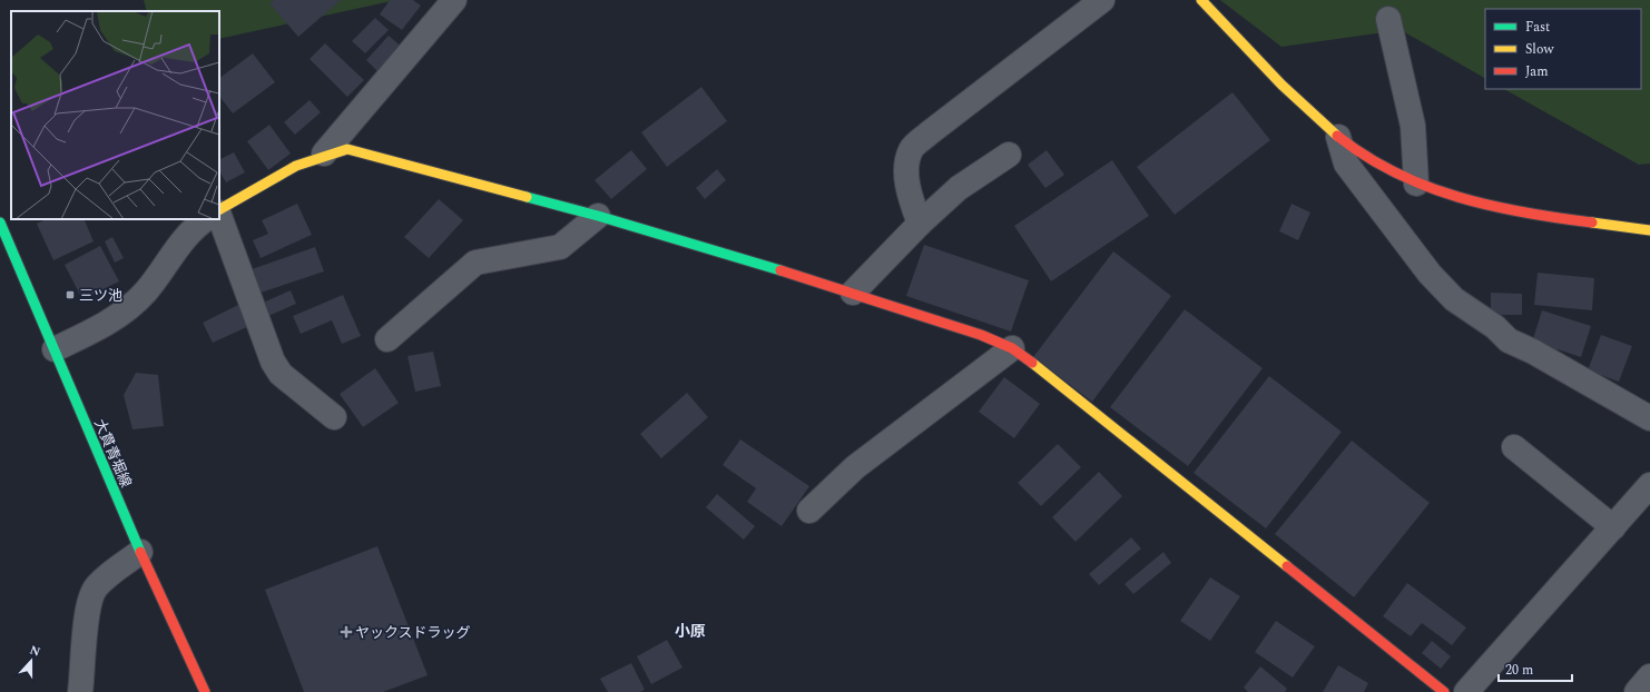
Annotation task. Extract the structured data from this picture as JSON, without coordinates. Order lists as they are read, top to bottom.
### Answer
{
  "streets": {
    "street": ["大貫青堀線"]
  },
  "districts": ["小原"],
  "places": {
    "transit": ["三ツ池"],
    "health": ["ヤックスドラッグ"]
  },
  "legend": ["Fast", "Slow", "Jam"],
  "scale_bar": "20 m",
  "north": "top"
}
